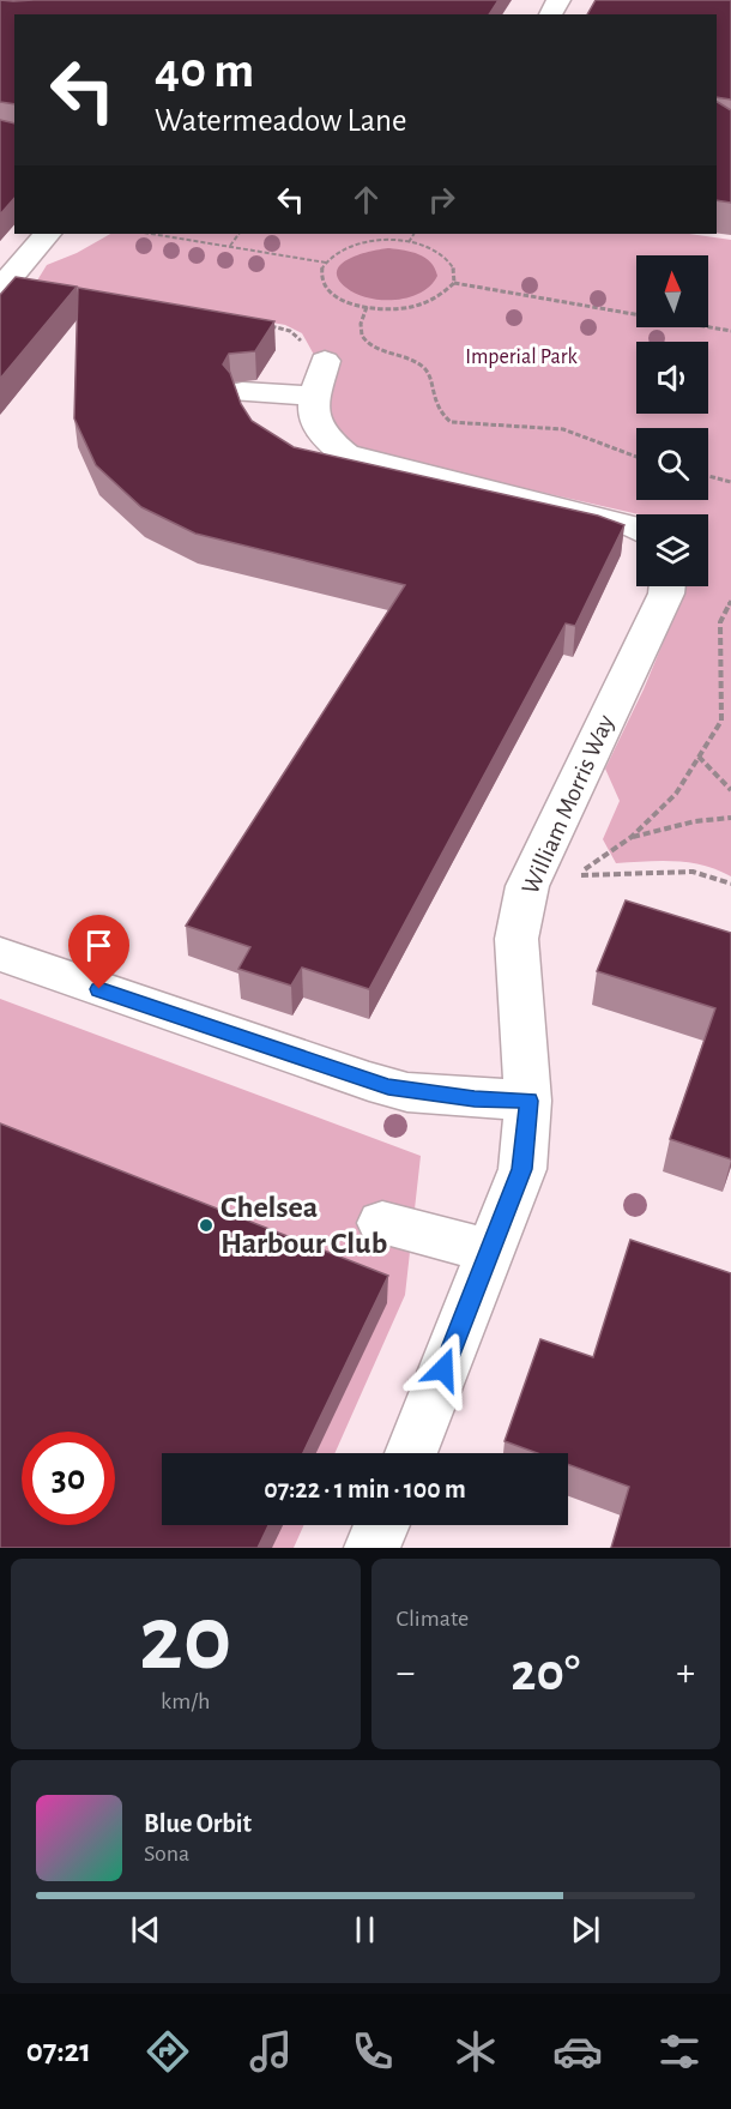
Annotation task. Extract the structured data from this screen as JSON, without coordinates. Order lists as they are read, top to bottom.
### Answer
{
  "streets": {
    "street": ["William Morris Way"]
  },
  "parks": ["Imperial Park"],
  "places": ["Chelsea Harbour Club"],
  "north": "top",
  "page": {
    "turn": ["40 m", "Watermeadow Lane"],
    "limit": "30",
    "trip": "07:22 · 1 min · 100 m",
    "tile": [
      ["20", "km/h"],
      "Climate"
    ],
    "heat": ["−", "20°", "+"],
    "song": ["Blue Orbit", "Sona"],
    "tabs": "07:21"
  }
}
